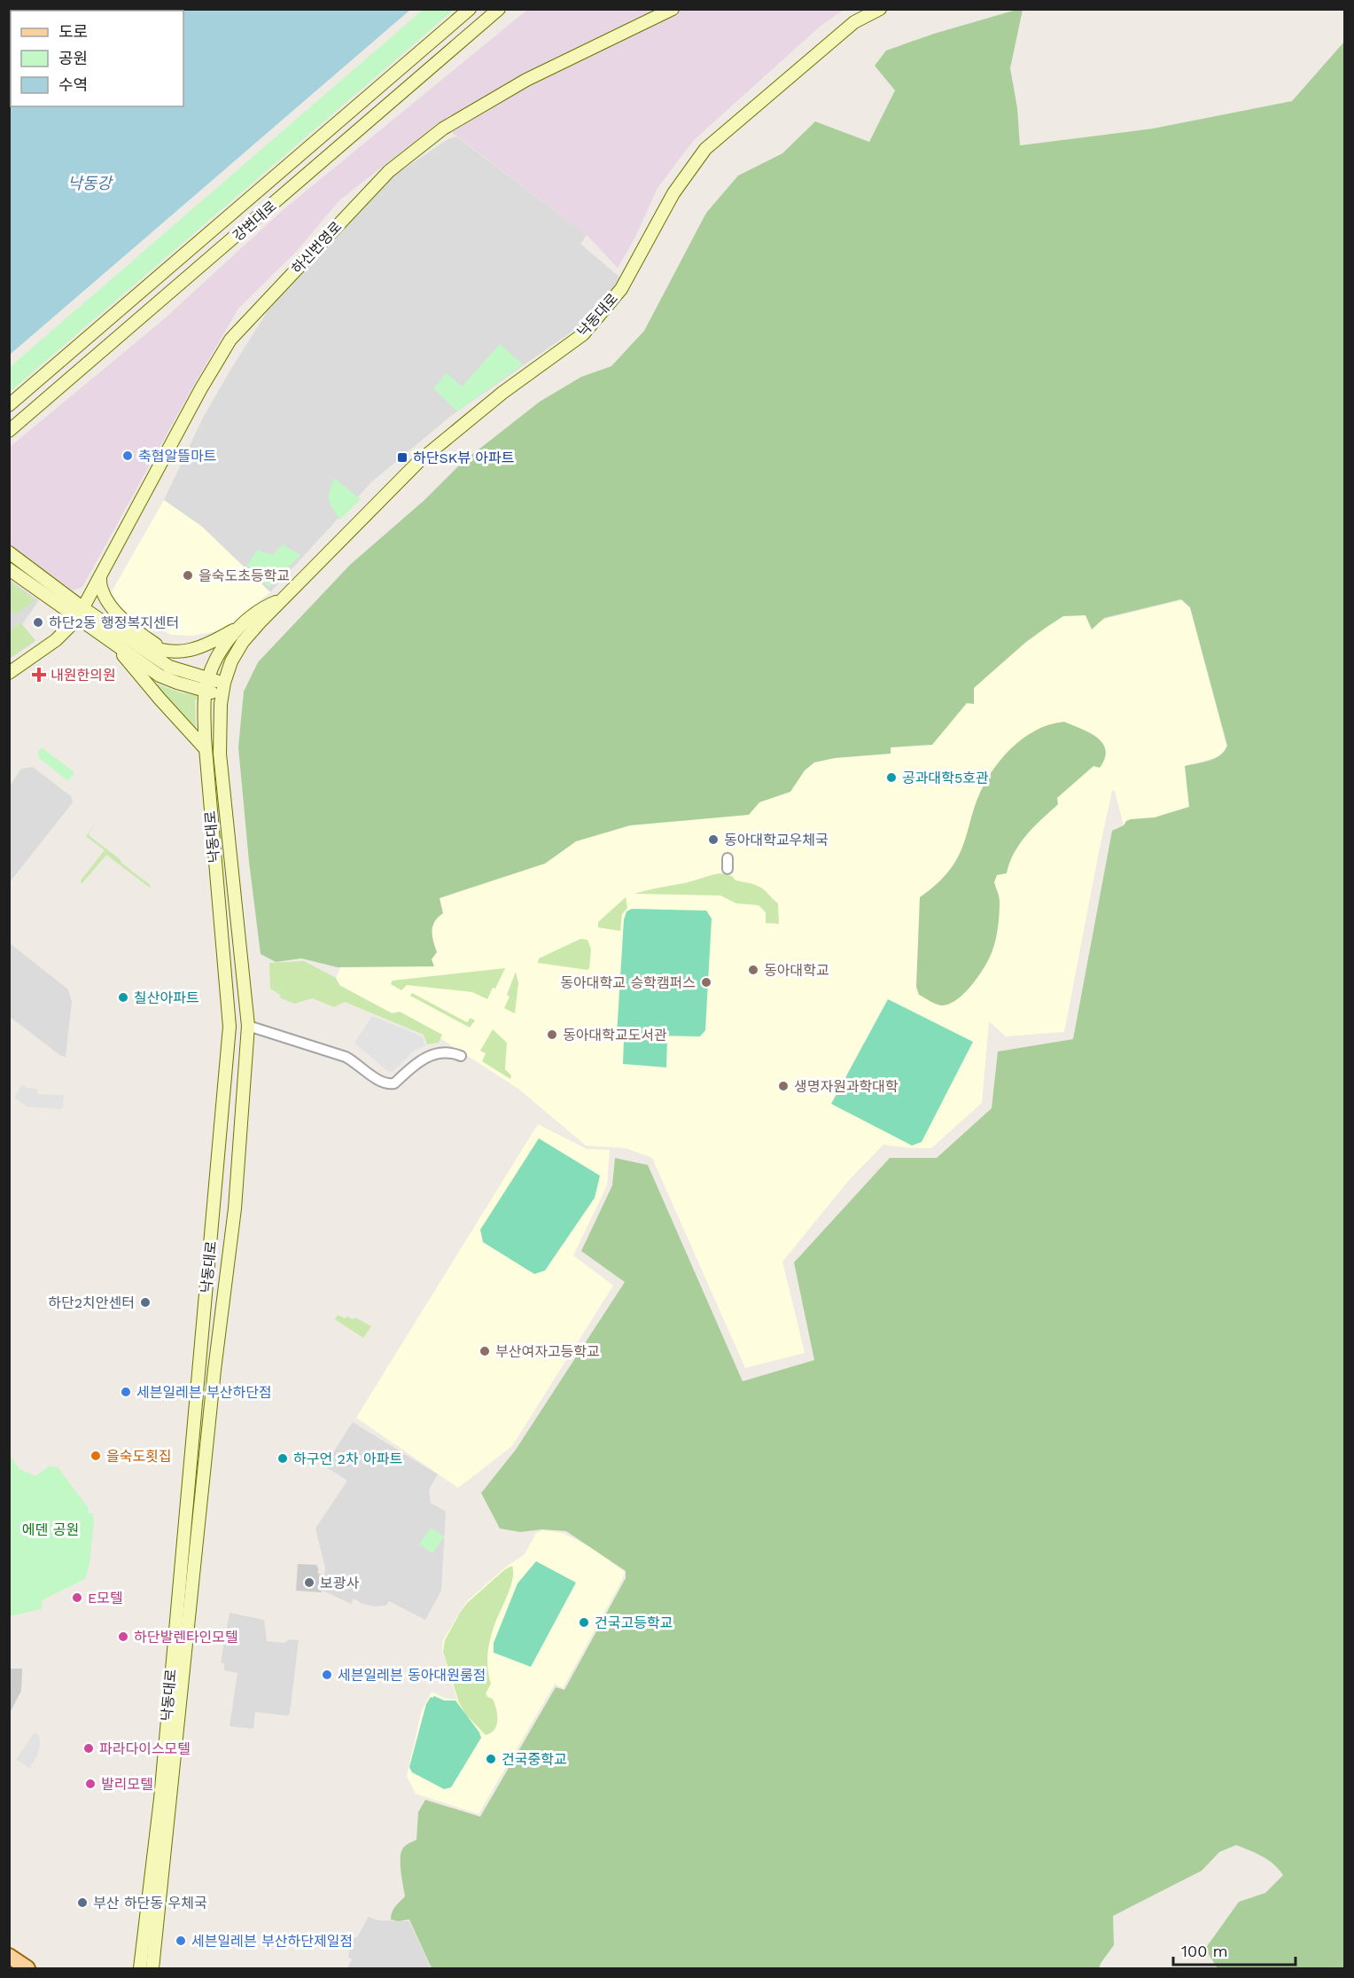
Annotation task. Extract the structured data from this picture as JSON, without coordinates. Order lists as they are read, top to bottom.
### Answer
{
  "streets": {
    "street": ["강변대로", "하신번영로", "낙동대로"]
  },
  "water": ["낙동강"],
  "parks": ["에덴 공원"],
  "places": {
    "other": [
      "축협알뜰마트",
      "을숙도초등학교",
      "하단2동 행정복지센터",
      "공과대학5호관",
      "동아대학교우체국",
      "동아대학교",
      "동아대학교 승학캠퍼스",
      "칠산아파트",
      "동아대학교도서관",
      "생명자원과학대학",
      "하단2치안센터",
      "부산여자고등학교",
      "세븐일레븐 부산하단점",
      "을숙도횟집",
      "하구언 2차 아파트",
      "보광사",
      "E모텔",
      "건국고등학교",
      "하단발렌타인모텔",
      "세븐일레븐 동아대원룸점",
      "파라다이스모텔",
      "건국중학교",
      "발리모텔",
      "부산 하단동 우체국",
      "세븐일레븐 부산하단제일점"
    ],
    "transit": ["하단SK뷰 아파트"],
    "health": ["내원한의원"]
  },
  "legend": ["도로", "공원", "수역"],
  "scale_bar": "100 m"
}
